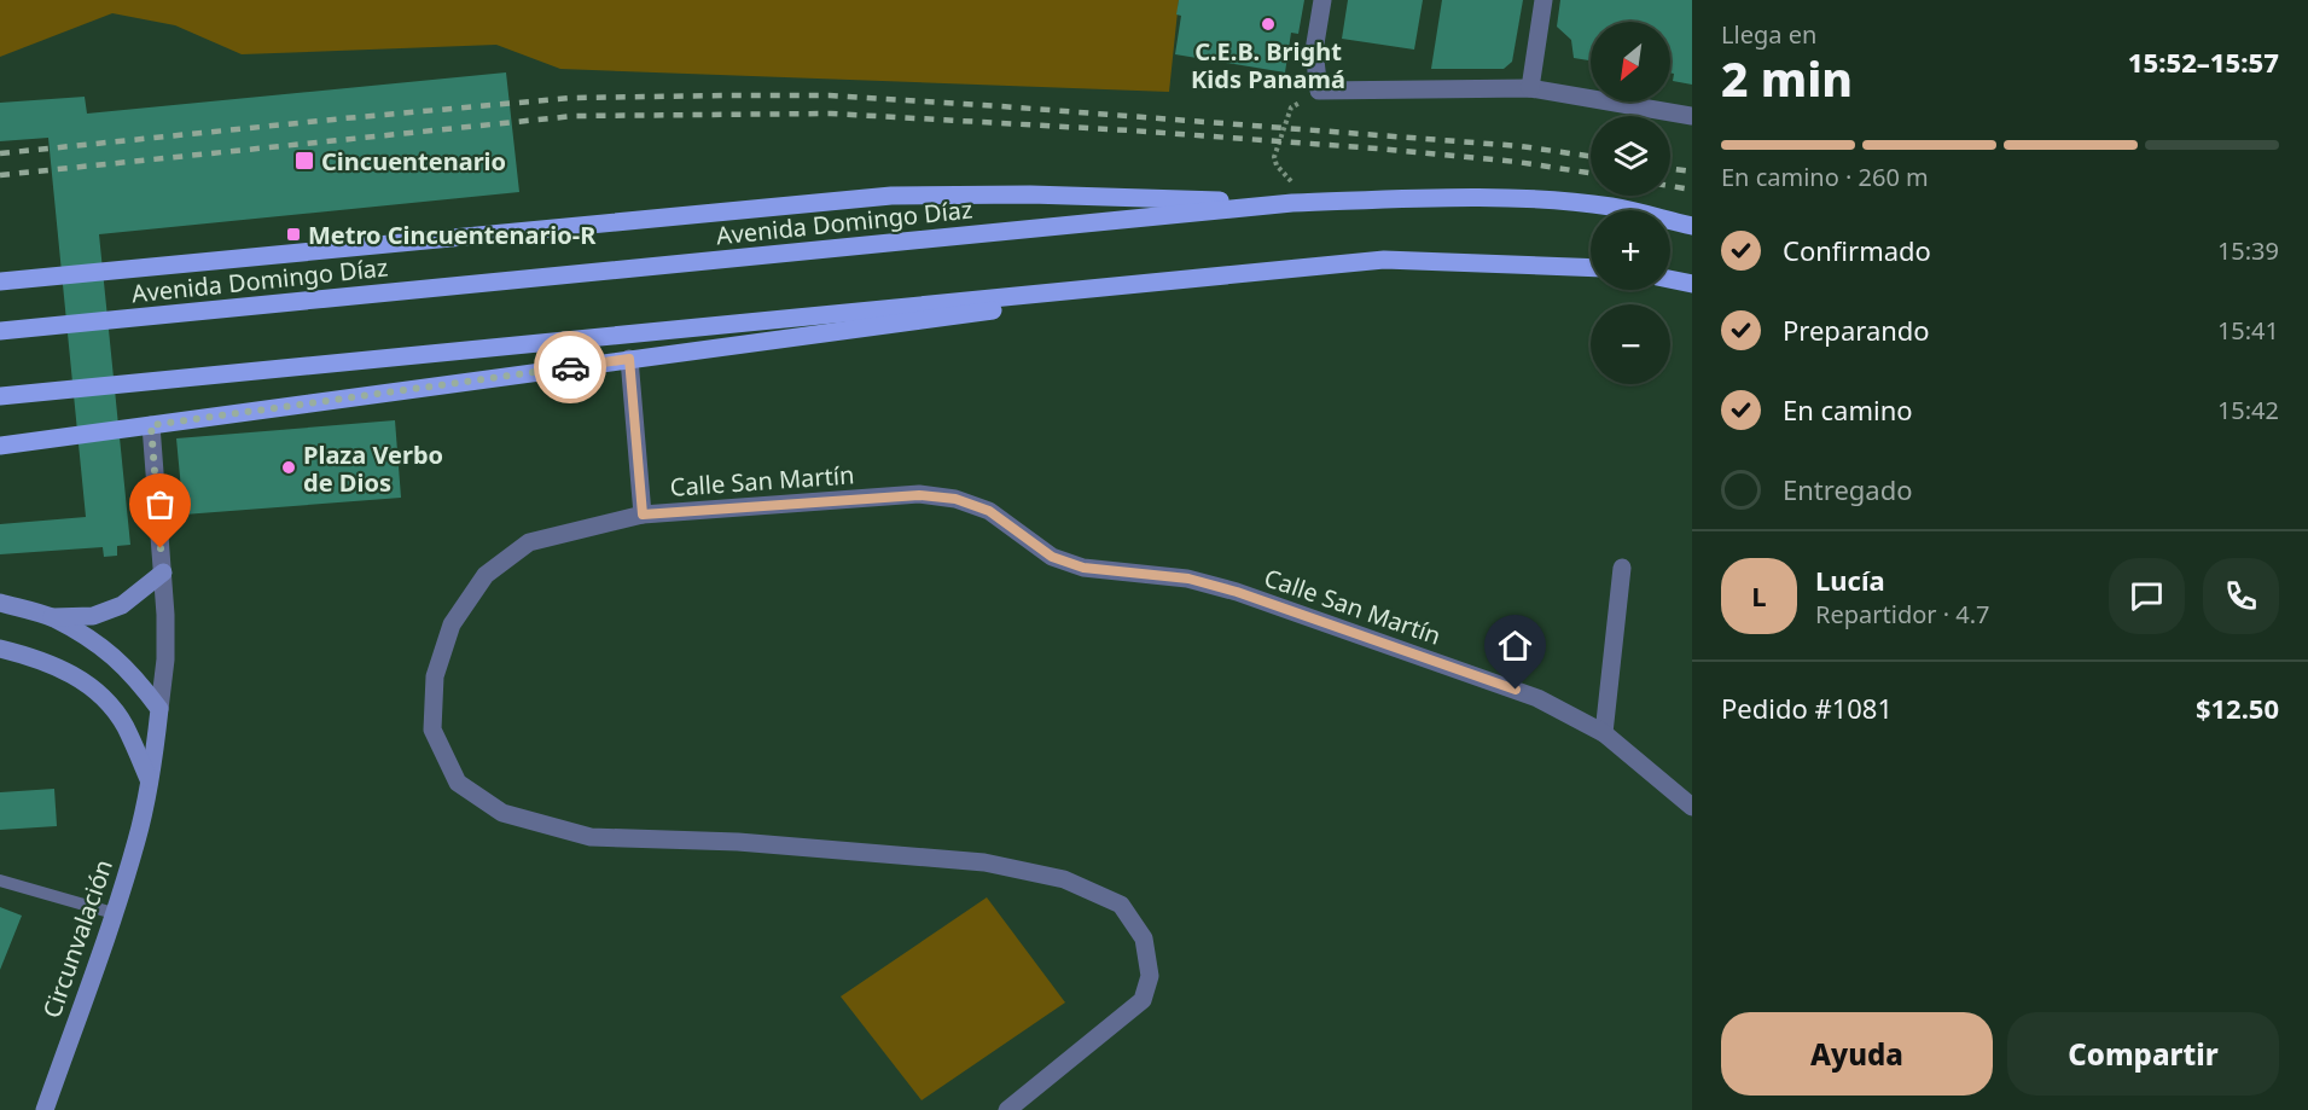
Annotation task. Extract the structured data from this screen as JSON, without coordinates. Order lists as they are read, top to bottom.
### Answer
{
  "streets": {
    "main road": ["Avenida Domingo Díaz", "Circunvalación"],
    "street": ["Calle San Martín"]
  },
  "places": {
    "other": ["C.E.B. Bright Kids Panamá", "Plaza Verbo de Dios"],
    "transit": ["Cincuentenario", "Metro Cincuentenario-R"]
  },
  "north": "bottom left",
  "page": {
    "heading": ["2 min", "Llega en", "15:52–15:57"],
    "panel": [
      "Lucía",
      "Repartidor · 4.7",
      "Pedido #1081",
      "$12.50"
    ],
    "map_buttons": ["+", "−"],
    "bar": "En camino · 260 m",
    "list": [
      ["Confirmado", "15:39"],
      ["Preparando", "15:41"],
      ["En camino", "15:42"],
      "Entregado"
    ],
    "round": "L",
    "buttons": ["Ayuda", "Compartir"]
  }
}
